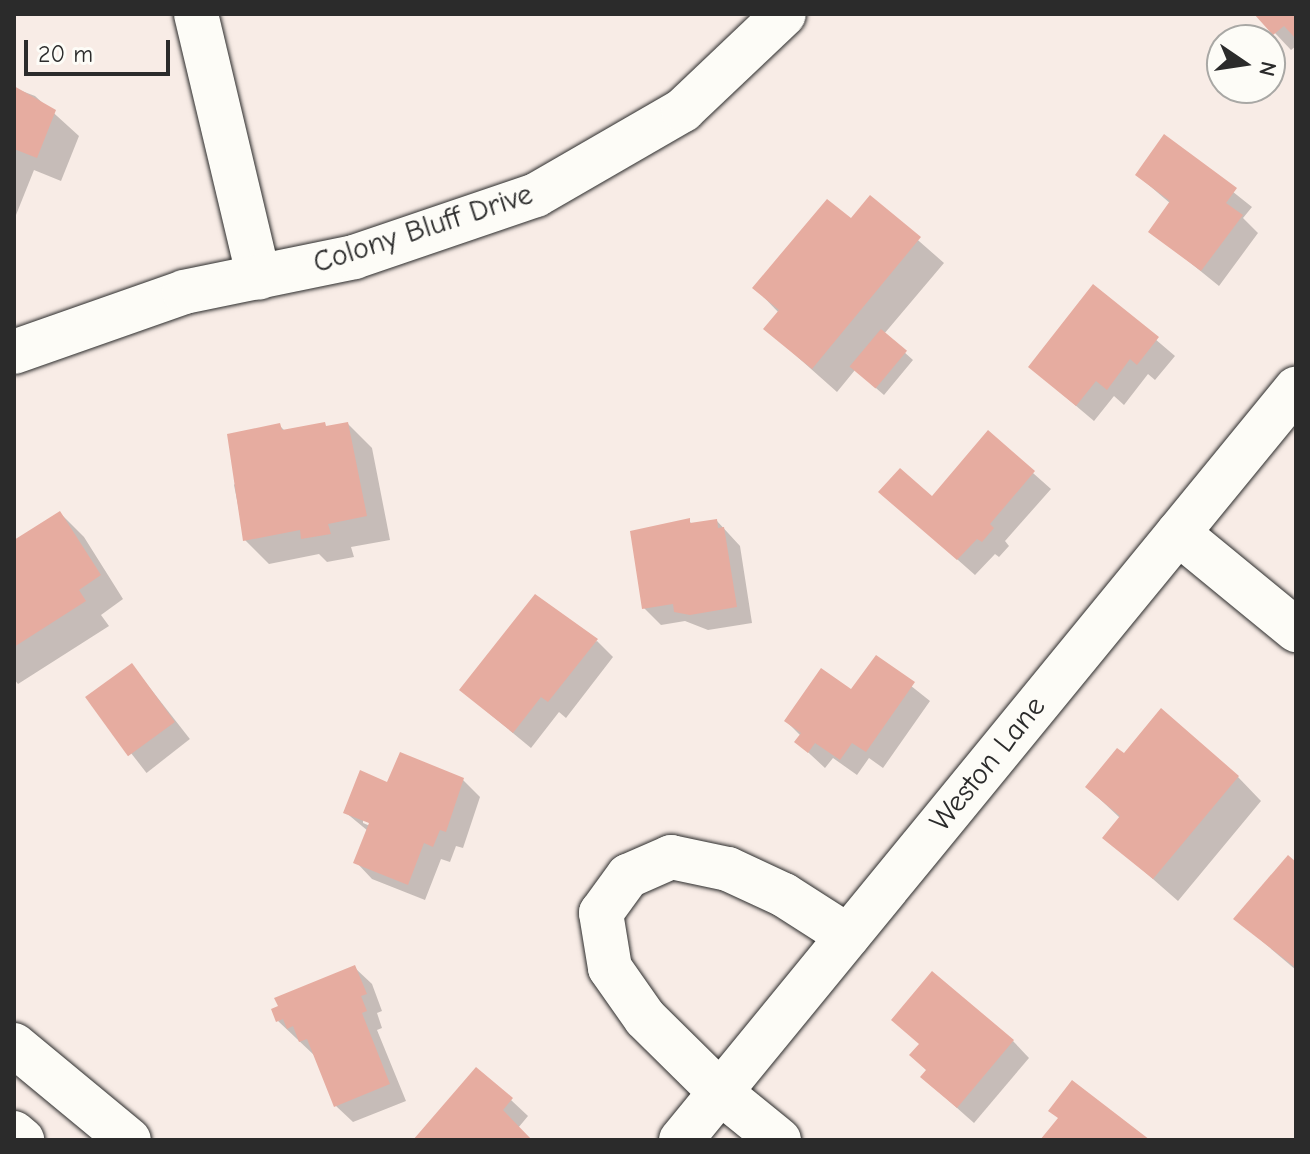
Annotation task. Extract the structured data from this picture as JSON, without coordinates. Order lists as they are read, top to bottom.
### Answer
{
  "streets": {
    "street": ["Colony Bluff Drive", "Weston Lane"]
  },
  "scale_bar": "20 m",
  "north": "right"
}
